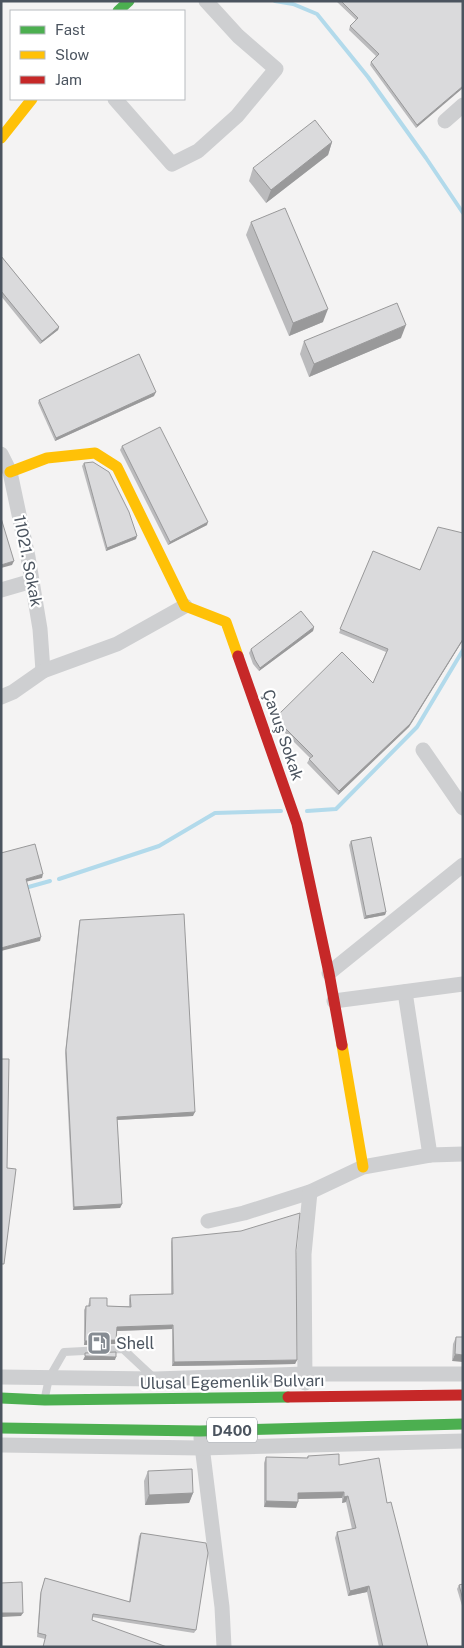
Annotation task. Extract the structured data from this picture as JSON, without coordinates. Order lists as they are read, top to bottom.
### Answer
{
  "streets": {
    "main road": ["Çavuş Sokak", "Ulusal Egemenlik Bulvarı", "D400"],
    "street": ["11021. Sokak"]
  },
  "places": {
    "fuel station": ["Shell"]
  },
  "legend": ["Fast", "Slow", "Jam"]
}
